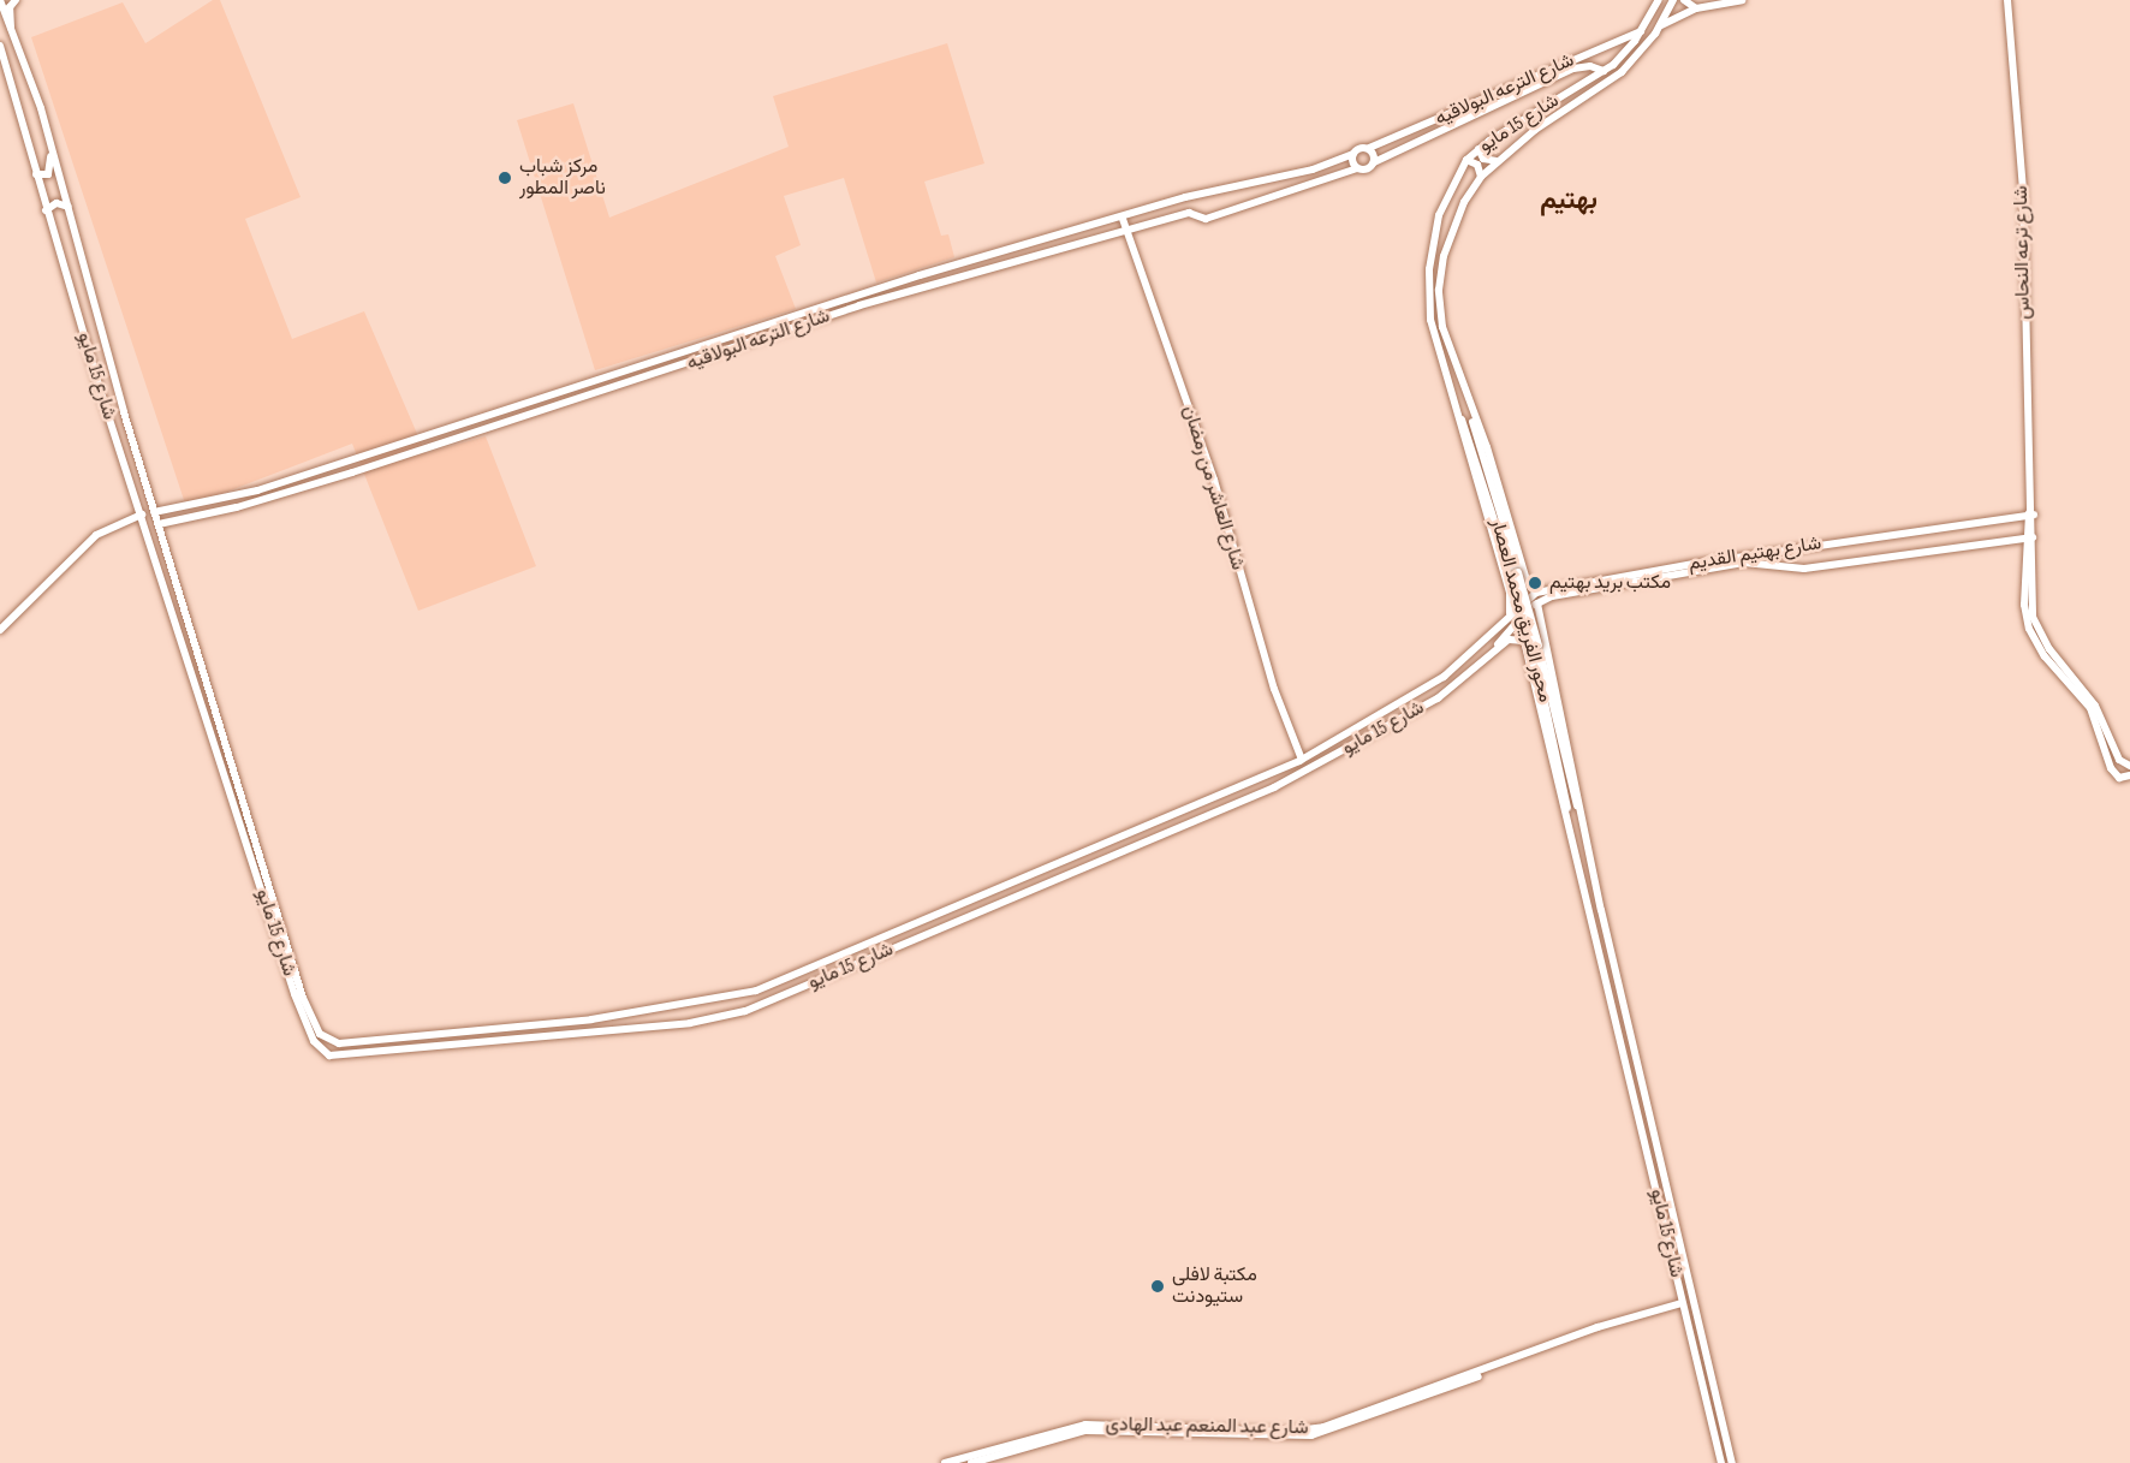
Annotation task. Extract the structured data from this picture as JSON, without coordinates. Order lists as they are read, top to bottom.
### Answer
{
  "streets": {
    "main road": [
      "شارع الترعه البولاقيه",
      "شارع 15 مايو",
      "شارع ترعه النحاس",
      "شارع العاشر من رمضان",
      "شارع بهتيم القديم",
      "محور الفريق محمد العصار",
      "شارع عبد المنعم عبد الهادى"
    ]
  },
  "crossings": [
    ["شارع الترعه البولاقيه", "شارع 15 مايو"],
    ["شارع الترعه البولاقيه", "شارع العاشر من رمضان"],
    ["شارع 15 مايو", "شارع العاشر من رمضان"],
    ["شارع 15 مايو", "شارع بهتيم القديم"],
    ["شارع 15 مايو", "محور الفريق محمد العصار"],
    ["شارع 15 مايو", "شارع عبد المنعم عبد الهادى"],
    ["شارع ترعه النحاس", "شارع بهتيم القديم"]
  ],
  "districts": ["بهتيم"],
  "places": ["مركز شباب ناصر المطور", "مكتب بريد بهتيم", "مكتبة لافلى ستيودنت"]
}
